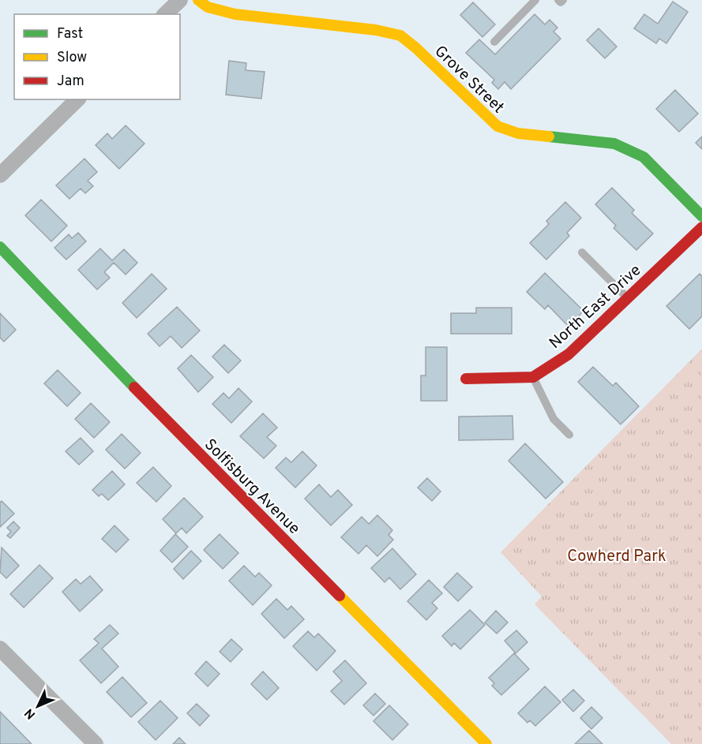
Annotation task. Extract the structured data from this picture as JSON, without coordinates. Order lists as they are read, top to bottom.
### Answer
{
  "streets": {
    "street": ["Grove Street", "North East Drive", "Solfisburg Avenue"]
  },
  "parks": ["Cowherd Park"],
  "legend": ["Fast", "Slow", "Jam"],
  "north": "bottom left"
}
